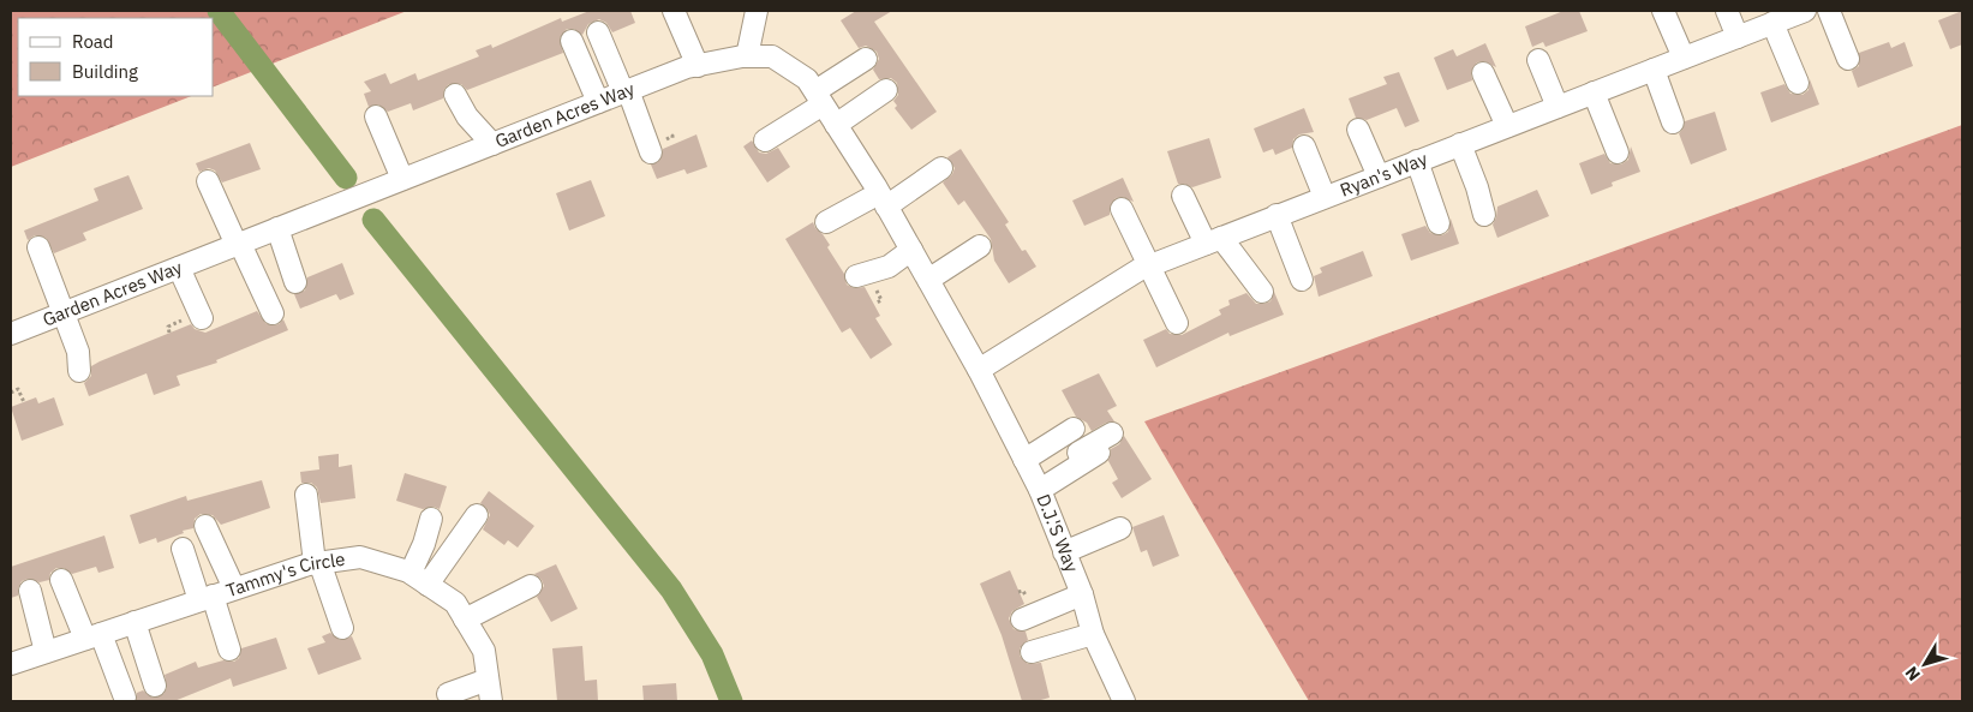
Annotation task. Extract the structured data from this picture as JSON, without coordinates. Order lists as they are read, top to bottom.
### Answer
{
  "streets": {
    "street": [
      "Garden Acres Way",
      "Ryan's Way",
      "D.J.'S Way",
      "Tammy's Circle"
    ]
  },
  "crossings": [
    ["Garden Acres Way", "Ryan's Way"],
    ["Garden Acres Way", "D.J.'S Way"],
    ["Ryan's Way", "D.J.'S Way"]
  ],
  "legend": ["Road", "Building"],
  "north": "bottom left"
}
